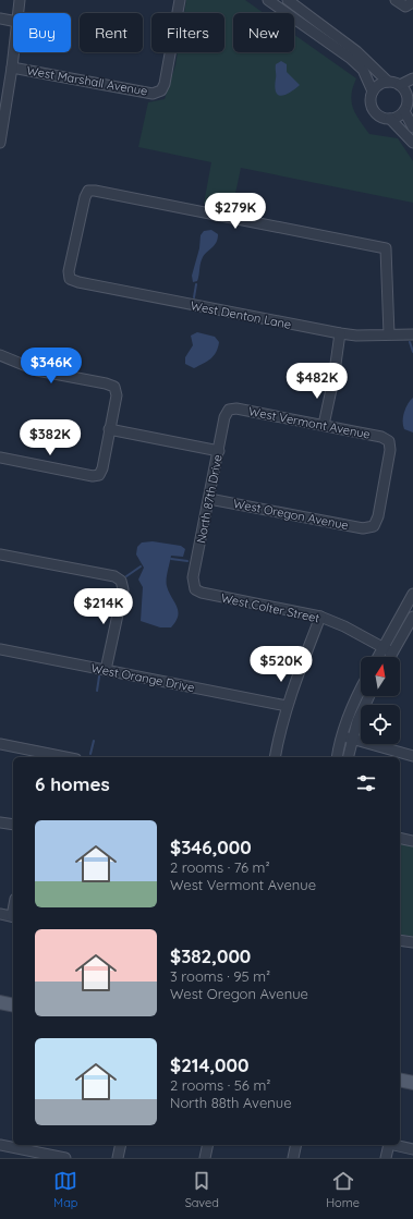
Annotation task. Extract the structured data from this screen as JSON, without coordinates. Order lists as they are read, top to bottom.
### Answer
{
  "streets": {
    "street": [
      "West Marshall Avenue",
      "West Denton Lane",
      "West Vermont Avenue",
      "North 87th Drive",
      "West Oregon Avenue",
      "West Colter Street",
      "West Orange Drive"
    ]
  },
  "crossings": [
    ["West Vermont Avenue", "North 87th Drive"],
    ["West Vermont Avenue", "West Oregon Avenue"],
    ["North 87th Drive", "West Oregon Avenue"],
    ["North 87th Drive", "West Colter Street"]
  ],
  "north": "top",
  "page": {
    "chip": [
      "Buy",
      "Rent",
      "Filters",
      "New"
    ],
    "price": [
      "$279K",
      "$346K",
      "$482K",
      "$382K",
      "$214K",
      "$520K"
    ],
    "heading": "6 homes",
    "list": [
      {
        "name": "$346,000",
        "note": "2 rooms · 76 m² · West Vermont Avenue"
      },
      {
        "name": "$382,000",
        "note": "3 rooms · 95 m² · West Oregon Avenue"
      },
      {
        "name": "$214,000",
        "note": "2 rooms · 56 m² · North 88th Avenue"
      }
    ],
    "tabs": ["Map", "Saved", "Home"]
  }
}
